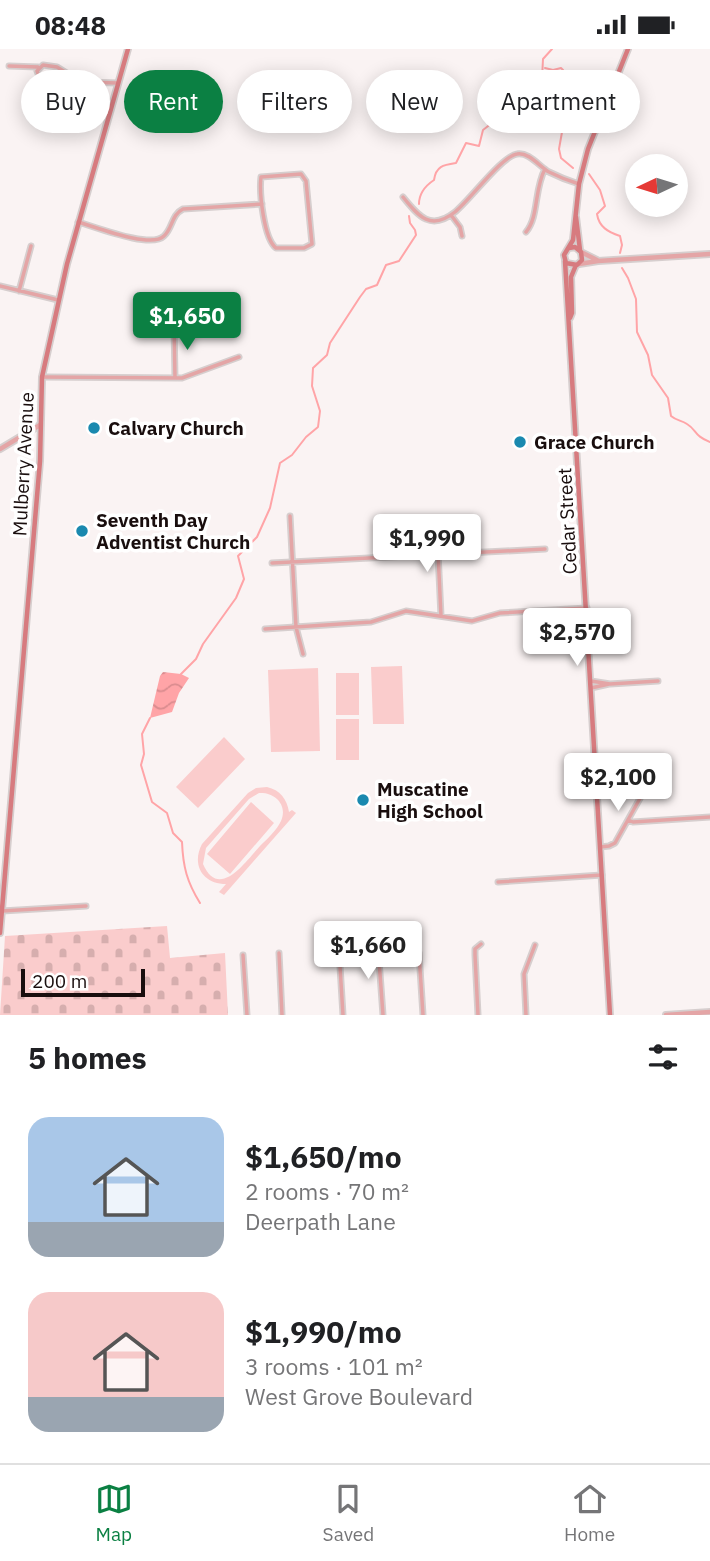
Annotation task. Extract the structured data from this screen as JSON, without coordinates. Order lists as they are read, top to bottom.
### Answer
{
  "streets": {
    "main road": ["Mulberry Avenue", "Cedar Street"]
  },
  "places": [
    "Calvary Church",
    "Grace Church",
    "Seventh Day Adventist Church",
    "Muscatine High School"
  ],
  "scale_bar": "200 m",
  "north": "left",
  "page": {
    "status": "08:48",
    "chip": [
      "Buy",
      "Rent",
      "Filters",
      "New",
      "Apartment"
    ],
    "price": [
      "$1,650",
      "$1,990",
      "$2,570",
      "$2,100",
      "$1,660"
    ],
    "scale": "200 m",
    "heading": "5 homes",
    "list": [
      {
        "name": "$1,650/mo",
        "note": "2 rooms · 70 m² · Deerpath Lane"
      },
      {
        "name": "$1,990/mo",
        "note": "3 rooms · 101 m² · West Grove Boulevard"
      }
    ],
    "tabs": ["Map", "Saved", "Home"]
  }
}
